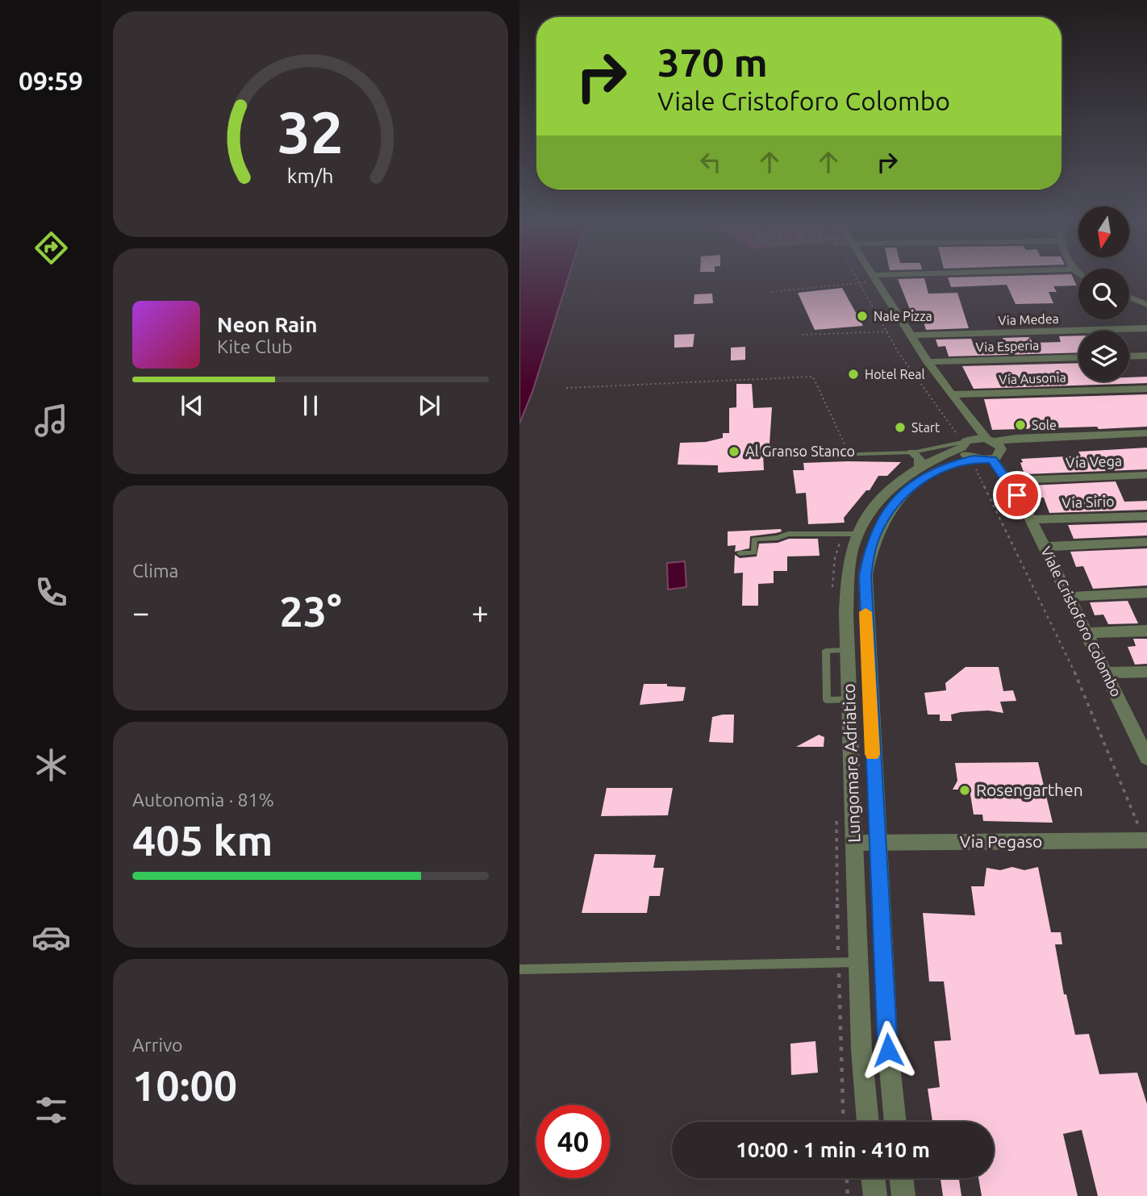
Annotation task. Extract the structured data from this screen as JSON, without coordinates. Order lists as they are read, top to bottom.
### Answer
{
  "streets": {
    "street": [
      "Via Medea",
      "Via Esperia",
      "Via Ausonia",
      "Via Vega",
      "Via Sirio",
      "Viale Cristoforo Colombo",
      "Lungomare Adriatico",
      "Via Pegaso"
    ]
  },
  "crossings": [
    ["Via Medea", "Viale Cristoforo Colombo"],
    ["Via Esperia", "Viale Cristoforo Colombo"],
    ["Via Ausonia", "Viale Cristoforo Colombo"],
    ["Via Vega", "Viale Cristoforo Colombo"],
    ["Via Sirio", "Viale Cristoforo Colombo"],
    ["Lungomare Adriatico", "Via Pegaso"]
  ],
  "places": [
    "Nale Pizza",
    "Hotel Real",
    "Sole",
    "Start",
    "Al Granso Stanco",
    "Rosengarthen"
  ],
  "north": "bottom",
  "page": {
    "tabs": "09:59",
    "turn": ["370 m", "Viale Cristoforo Colombo"],
    "song": ["Neon Rain", "Kite Club"],
    "tile": [
      "Clima",
      ["Autonomia · 81%", "405 km"],
      ["Arrivo", "10:00"]
    ],
    "heat": ["−", "23°", "+"],
    "limit": "40",
    "trip": "10:00 · 1 min · 410 m",
    "gauge": ["32", "km/h"]
  }
}
